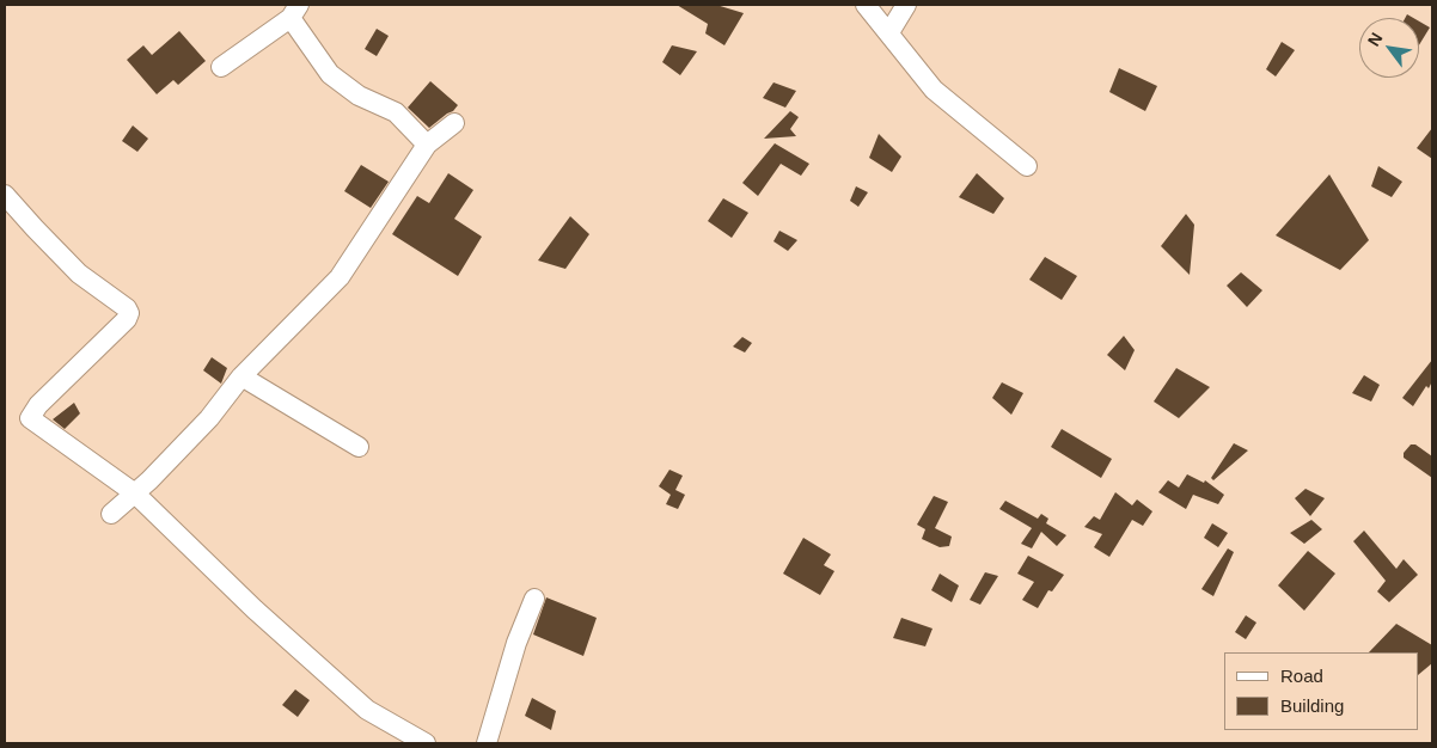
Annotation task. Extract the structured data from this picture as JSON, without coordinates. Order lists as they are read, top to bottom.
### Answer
{
  "legend": ["Road", "Building"],
  "north": "top left"
}
